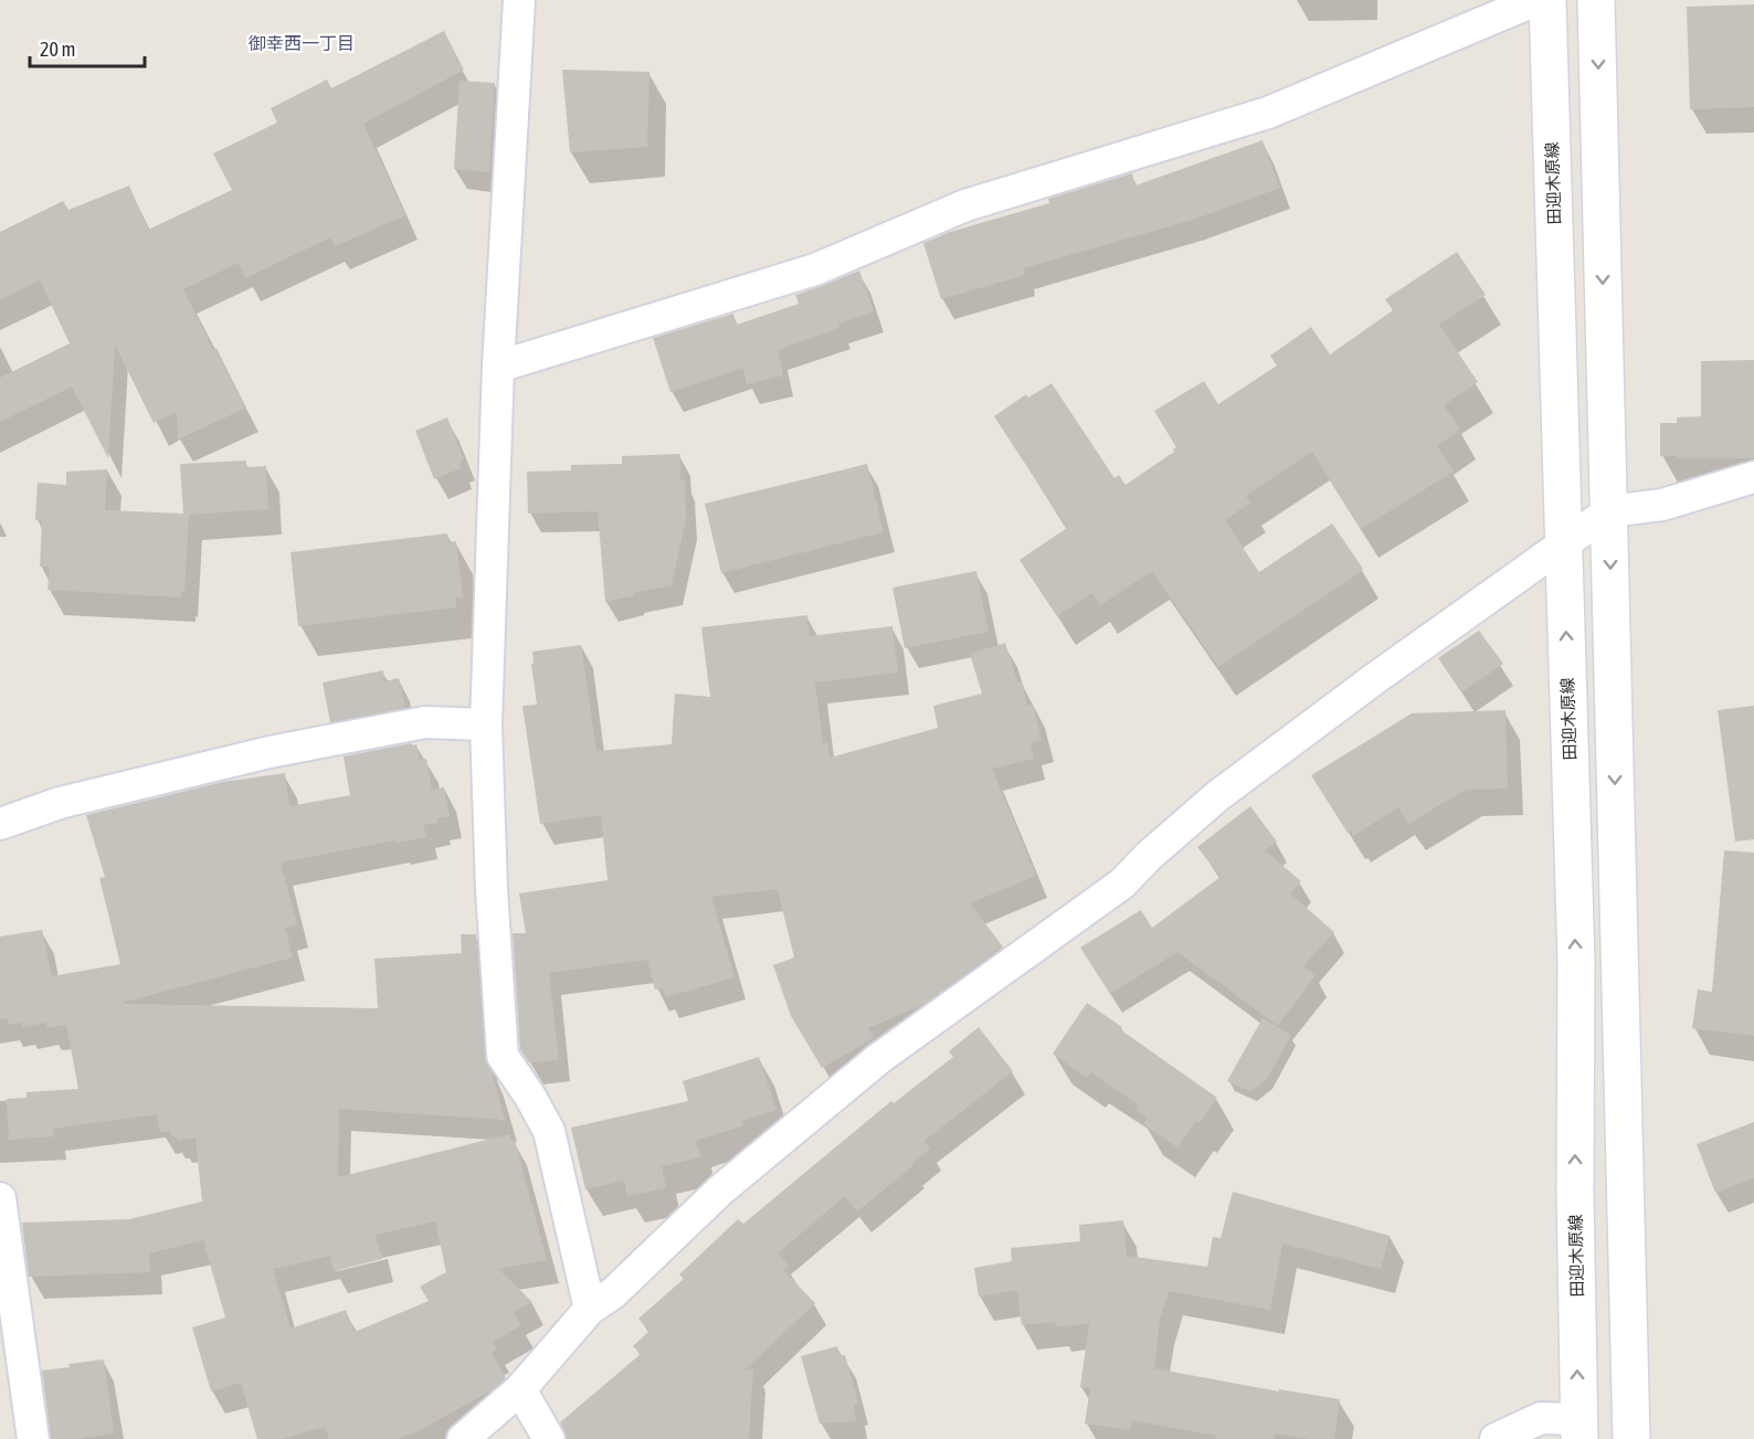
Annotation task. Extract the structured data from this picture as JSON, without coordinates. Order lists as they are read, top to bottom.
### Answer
{
  "streets": {
    "main road": ["田迎木原線"]
  },
  "districts": ["御幸西一丁目"],
  "scale_bar": "20 m"
}
